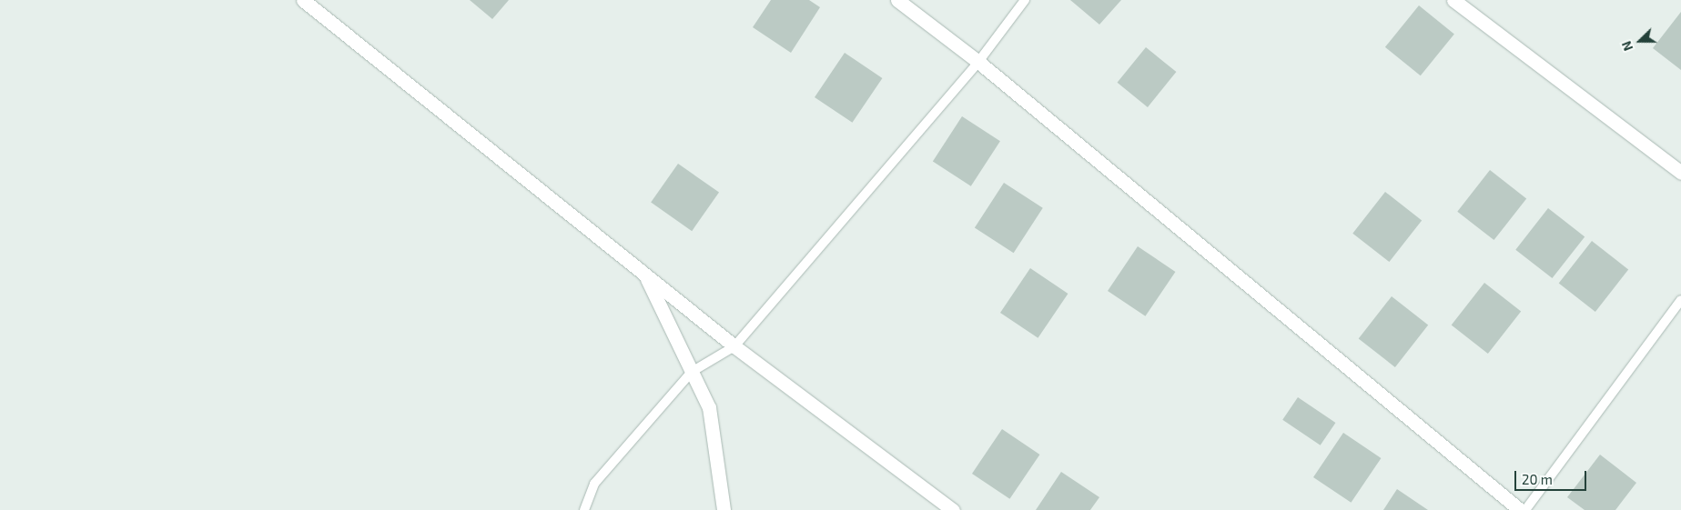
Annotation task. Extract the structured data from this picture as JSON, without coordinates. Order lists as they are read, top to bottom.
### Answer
{
  "scale_bar": "20 m",
  "north": "left"
}
